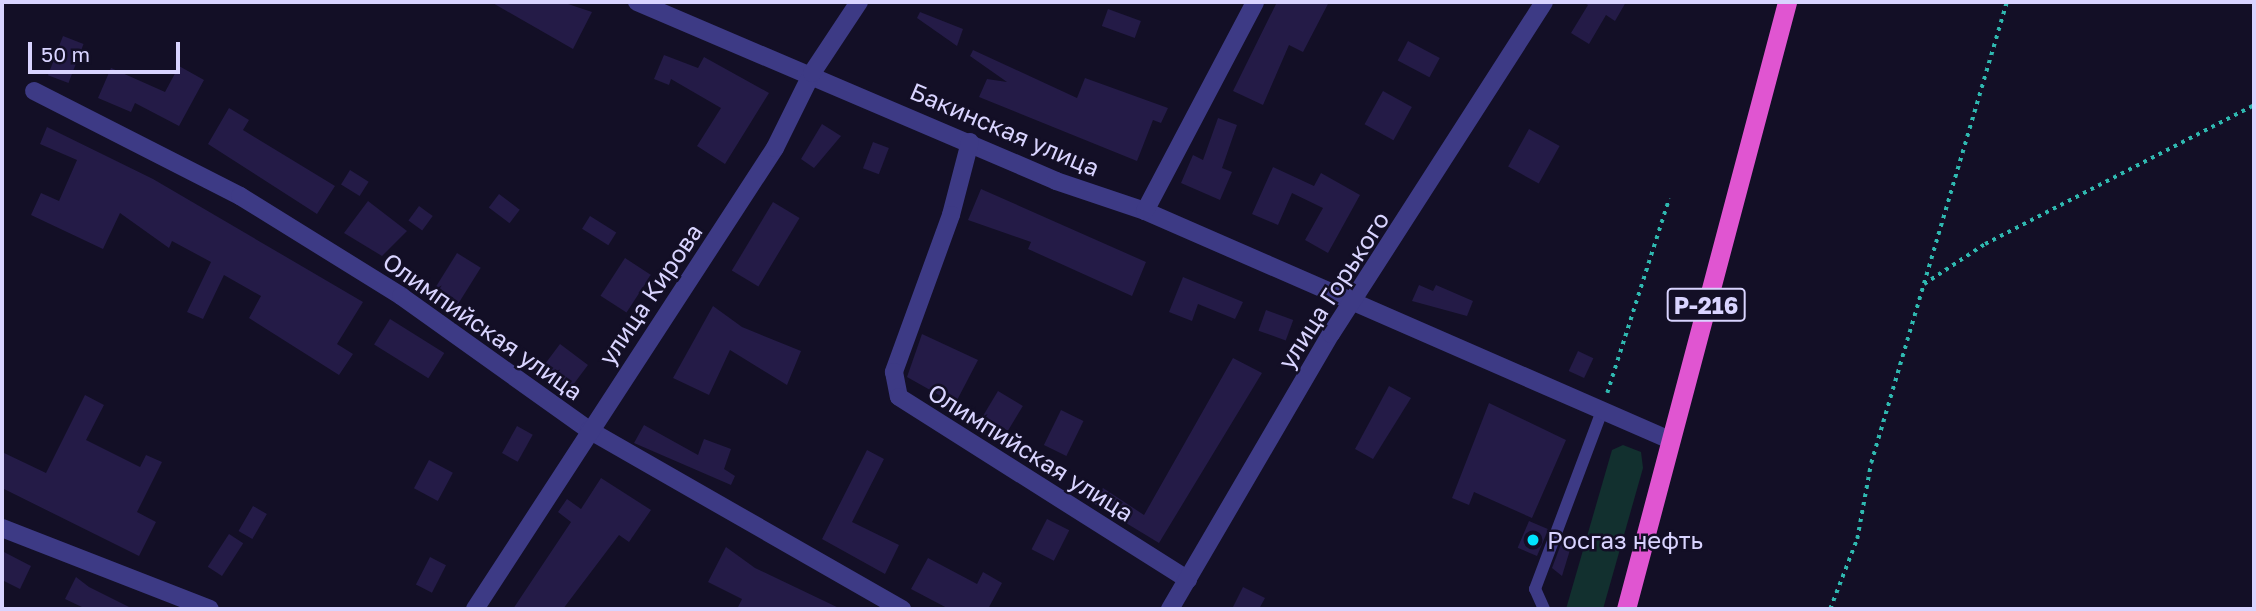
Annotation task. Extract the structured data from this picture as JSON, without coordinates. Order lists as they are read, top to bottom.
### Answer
{
  "streets": {
    "highway": ["Р-216"],
    "street": [
      "Бакинская улица",
      "улица Горького",
      "улица Кирова",
      "Олимпийская улица"
    ]
  },
  "crossings": [
    ["Бакинская улица", "улица Горького"],
    ["Бакинская улица", "улица Кирова"],
    ["Бакинская улица", "Р-216"],
    ["Бакинская улица", "Олимпийская улица"],
    ["улица Горького", "Олимпийская улица"],
    ["улица Кирова", "Олимпийская улица"]
  ],
  "places": ["Росгаз нефть"],
  "scale_bar": "50 m"
}
